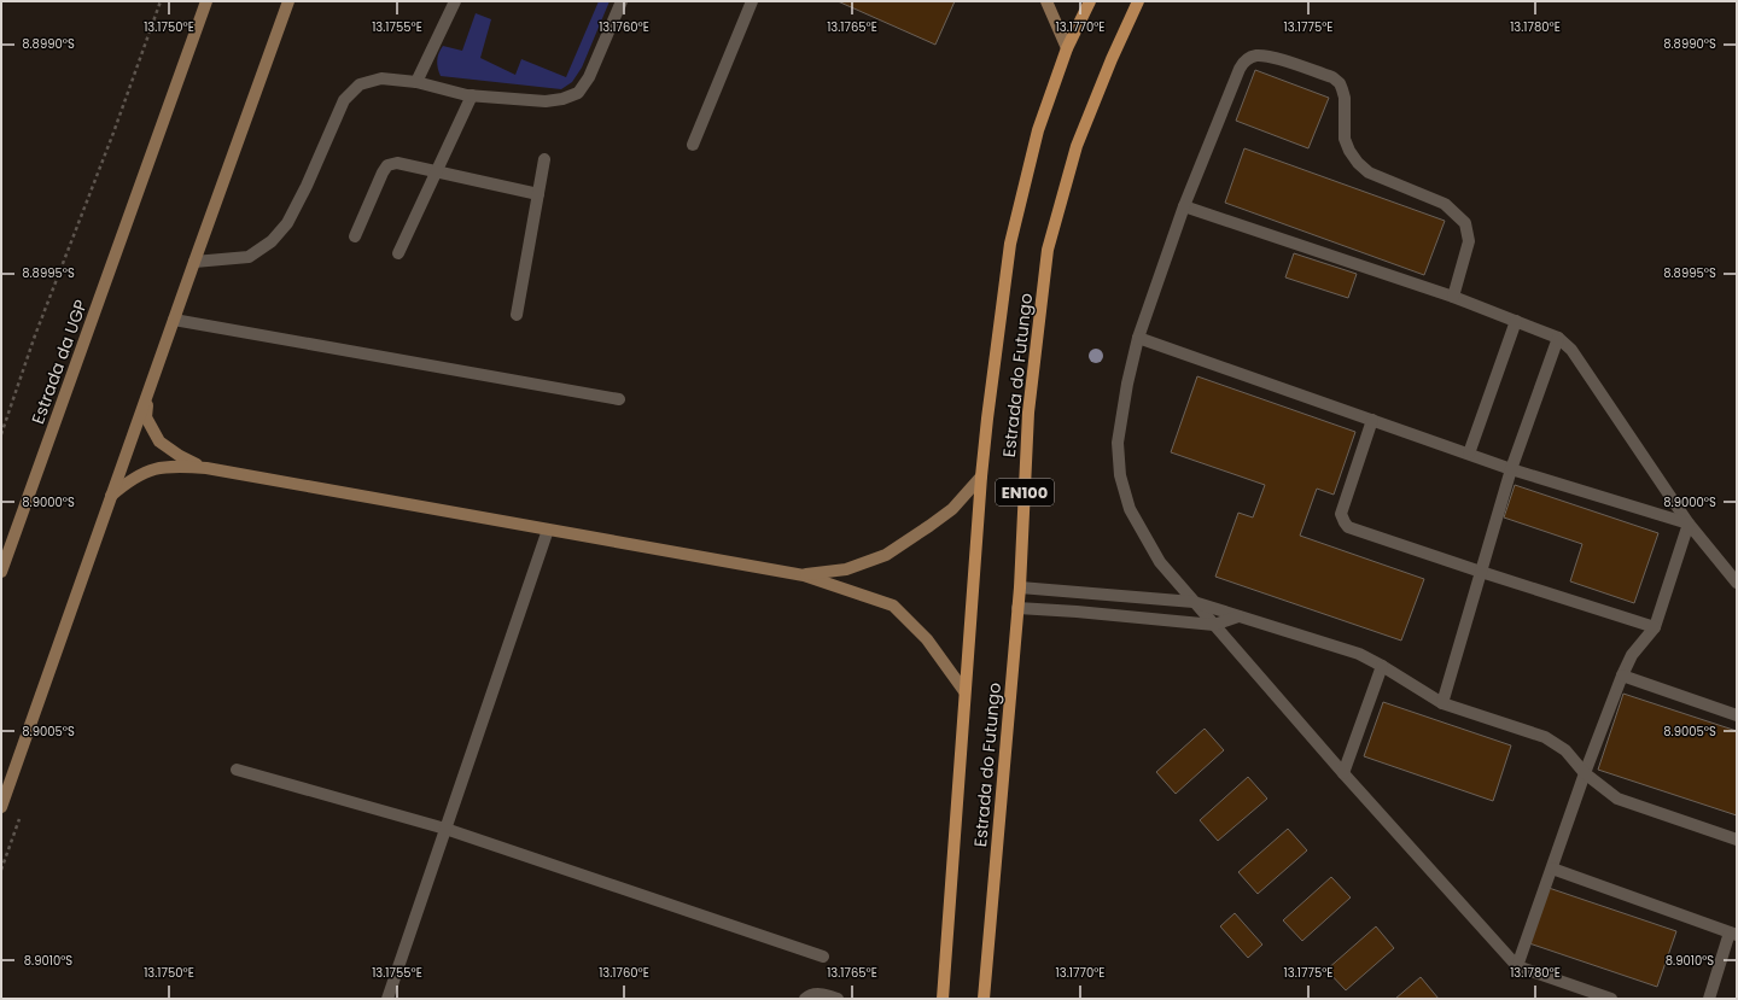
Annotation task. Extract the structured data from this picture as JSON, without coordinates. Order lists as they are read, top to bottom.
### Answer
{
  "streets": {
    "main road": ["Estrada da UGP", "Estrada do Futungo", "EN100"]
  },
  "coordinates": [
    "13.1750°E",
    "13.1755°E",
    "13.1760°E",
    "13.1765°E",
    "13.1770°E",
    "13.1775°E",
    "13.1780°E",
    "8.8990°S",
    "8.8995°S",
    "8.9000°S",
    "8.9005°S",
    "8.9010°S"
  ]
}
